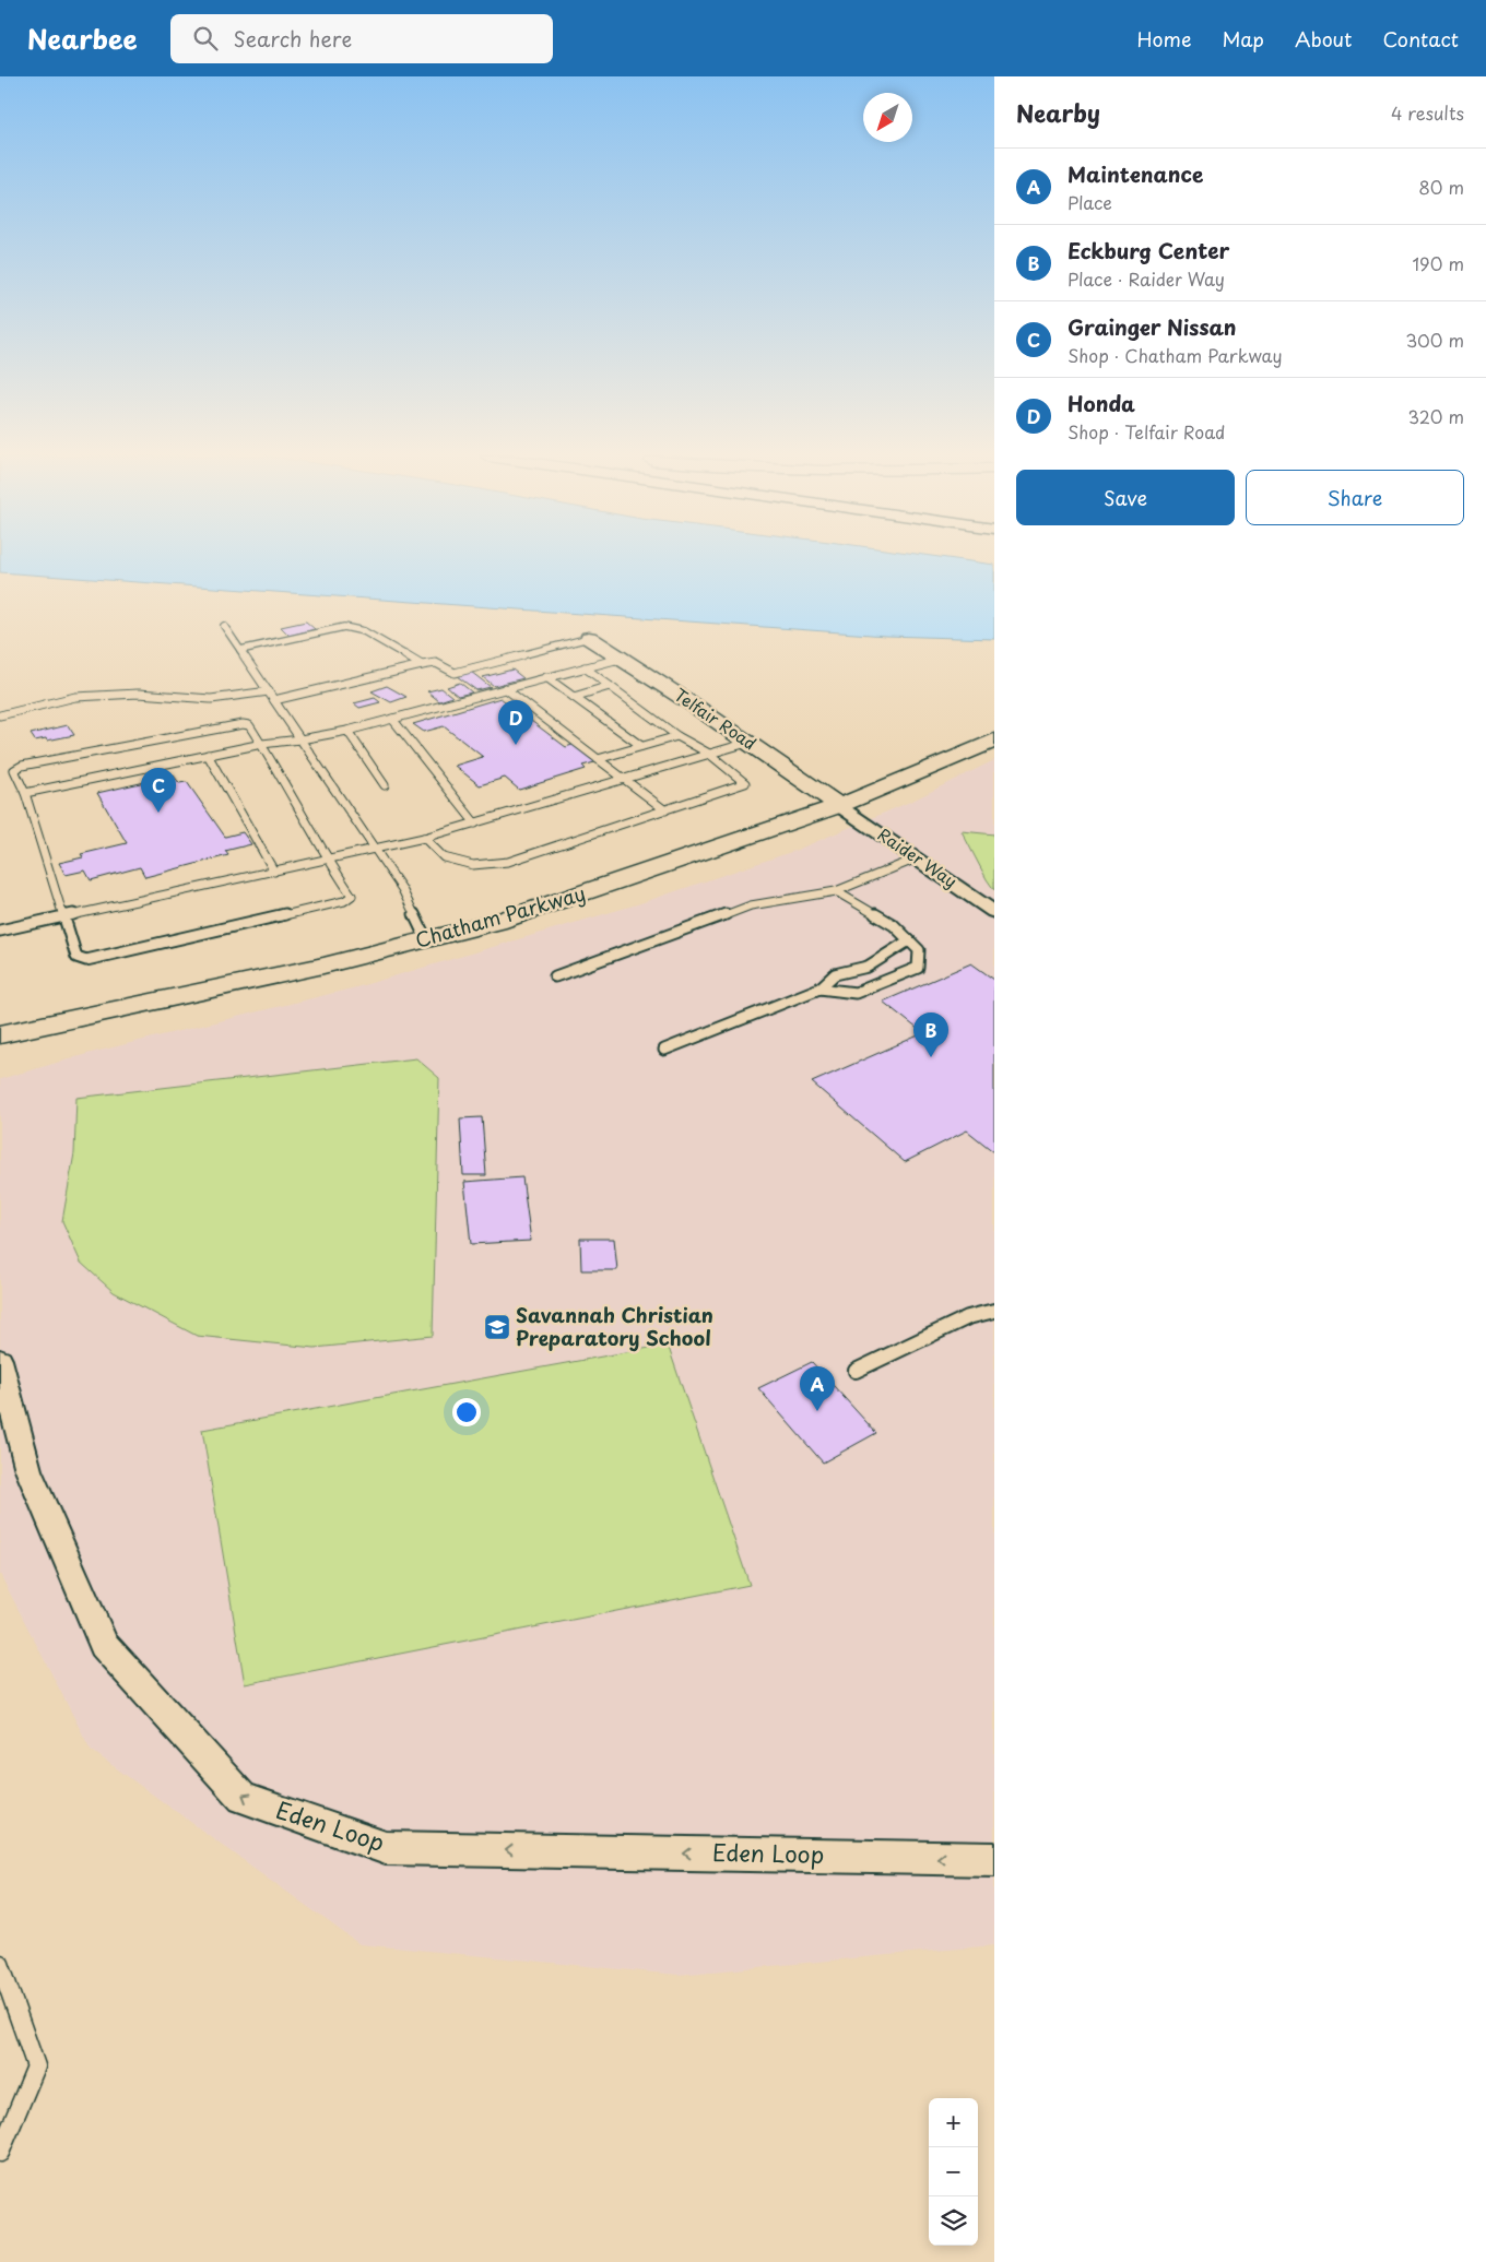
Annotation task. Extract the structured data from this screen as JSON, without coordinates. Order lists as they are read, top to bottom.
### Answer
{
  "streets": {
    "main road": ["Telfair Road", "Chatham Parkway"],
    "street": ["Raider Way", "Eden Loop"]
  },
  "crossings": [
    ["Telfair Road", "Raider Way"],
    ["Telfair Road", "Chatham Parkway"],
    ["Raider Way", "Chatham Parkway"]
  ],
  "one_way": ["Eden Loop"],
  "places": {
    "school or university": ["Savannah Christian Preparatory School"]
  },
  "north": "bottom left",
  "page": {
    "header": "Nearbee",
    "search": "Search here",
    "nav": [
      "Home",
      "Map",
      "About",
      "Contact"
    ],
    "heading": ["Nearby", "4 results"],
    "list": [
      {
        "mark": "A",
        "name": "Maintenance",
        "note": "Place",
        "value": "80 m"
      },
      {
        "mark": "B",
        "name": "Eckburg Center",
        "note": "Place · Raider Way",
        "value": "190 m"
      },
      {
        "mark": "C",
        "name": "Grainger Nissan",
        "note": "Shop · Chatham Parkway",
        "value": "300 m"
      },
      {
        "mark": "D",
        "name": "Honda",
        "note": "Shop · Telfair Road",
        "value": "320 m"
      }
    ],
    "buttons": ["Save", "Share"],
    "pins": [
      "D",
      "C",
      "B",
      "A"
    ],
    "map_buttons": ["+", "−"]
  }
}
